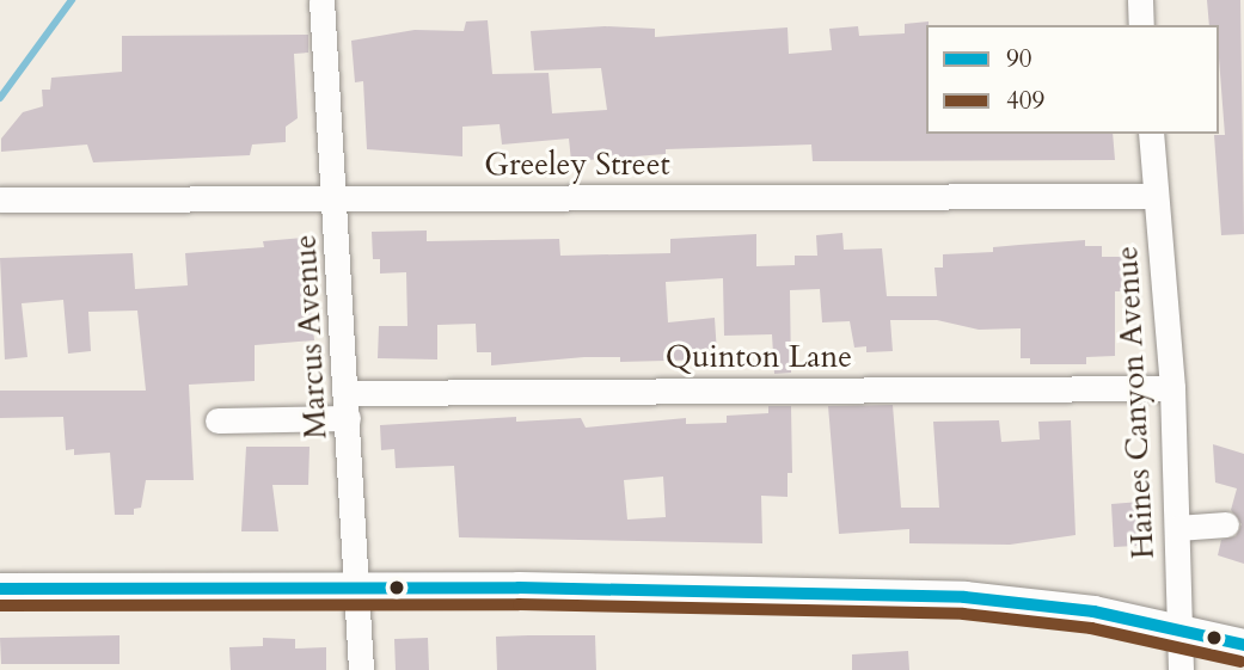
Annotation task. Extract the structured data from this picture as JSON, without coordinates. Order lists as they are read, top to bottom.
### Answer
{
  "streets": {
    "street": [
      "Greeley Street",
      "Marcus Avenue",
      "Quinton Lane",
      "Haines Canyon Avenue"
    ]
  },
  "crossings": [
    ["Greeley Street", "Marcus Avenue"],
    ["Greeley Street", "Haines Canyon Avenue"],
    ["Marcus Avenue", "Quinton Lane"],
    ["Quinton Lane", "Haines Canyon Avenue"]
  ],
  "lines": ["transit line 90", "transit line 409"],
  "legend": ["90", "409"]
}
